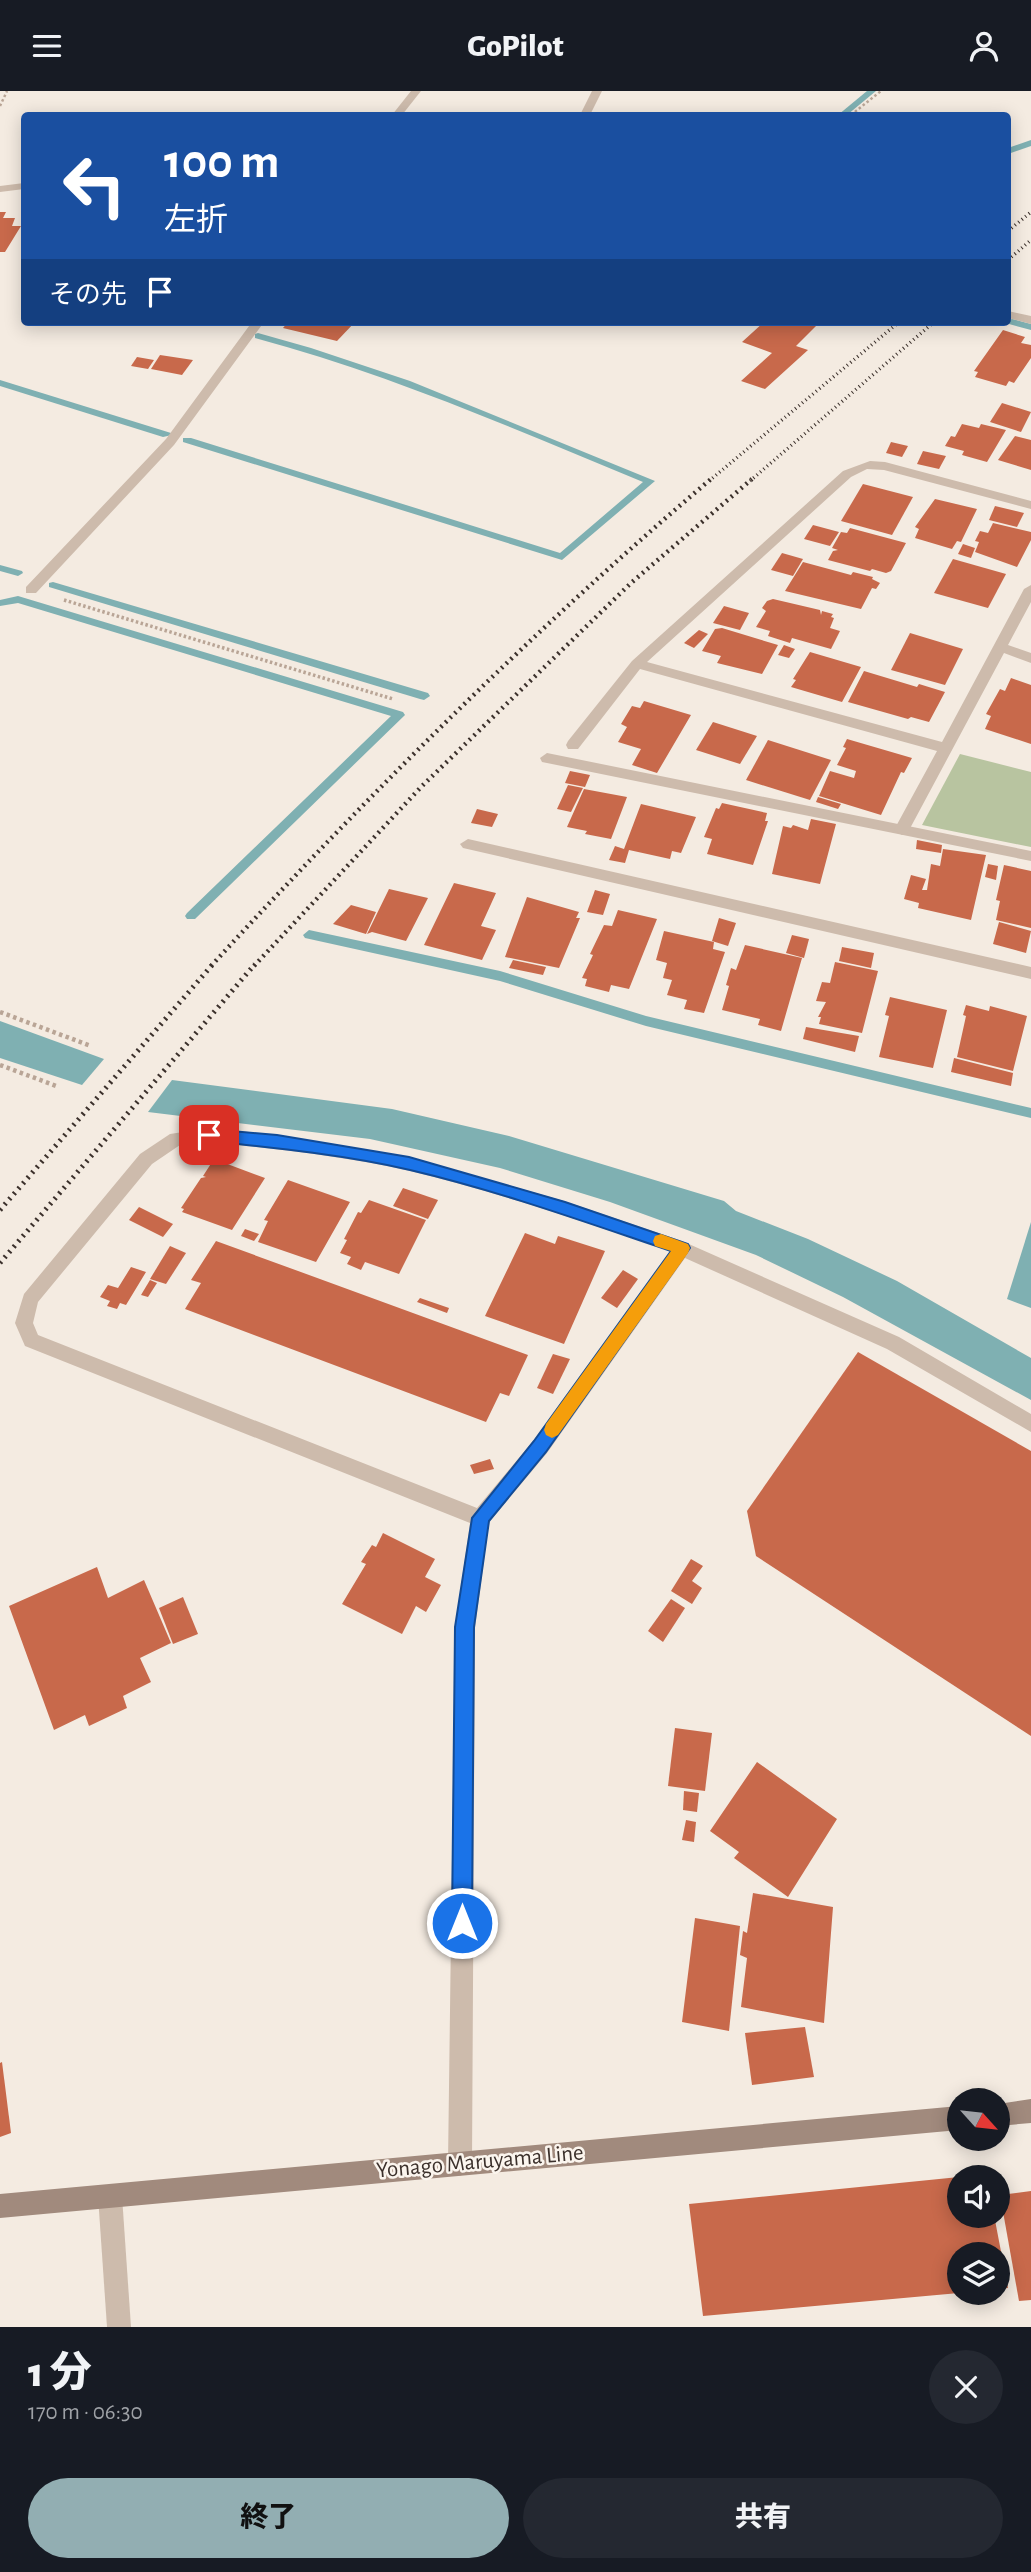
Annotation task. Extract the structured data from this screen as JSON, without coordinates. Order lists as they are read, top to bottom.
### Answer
{
  "streets": {
    "main road": ["Yonago Maruyama Line"]
  },
  "north": "bottom right",
  "page": {
    "header": "GoPilot",
    "turn": ["100 m", "左折"],
    "then": "その先",
    "heading": ["1 分", "170 m · 06:30"],
    "buttons": ["終了", "共有"]
  }
}
